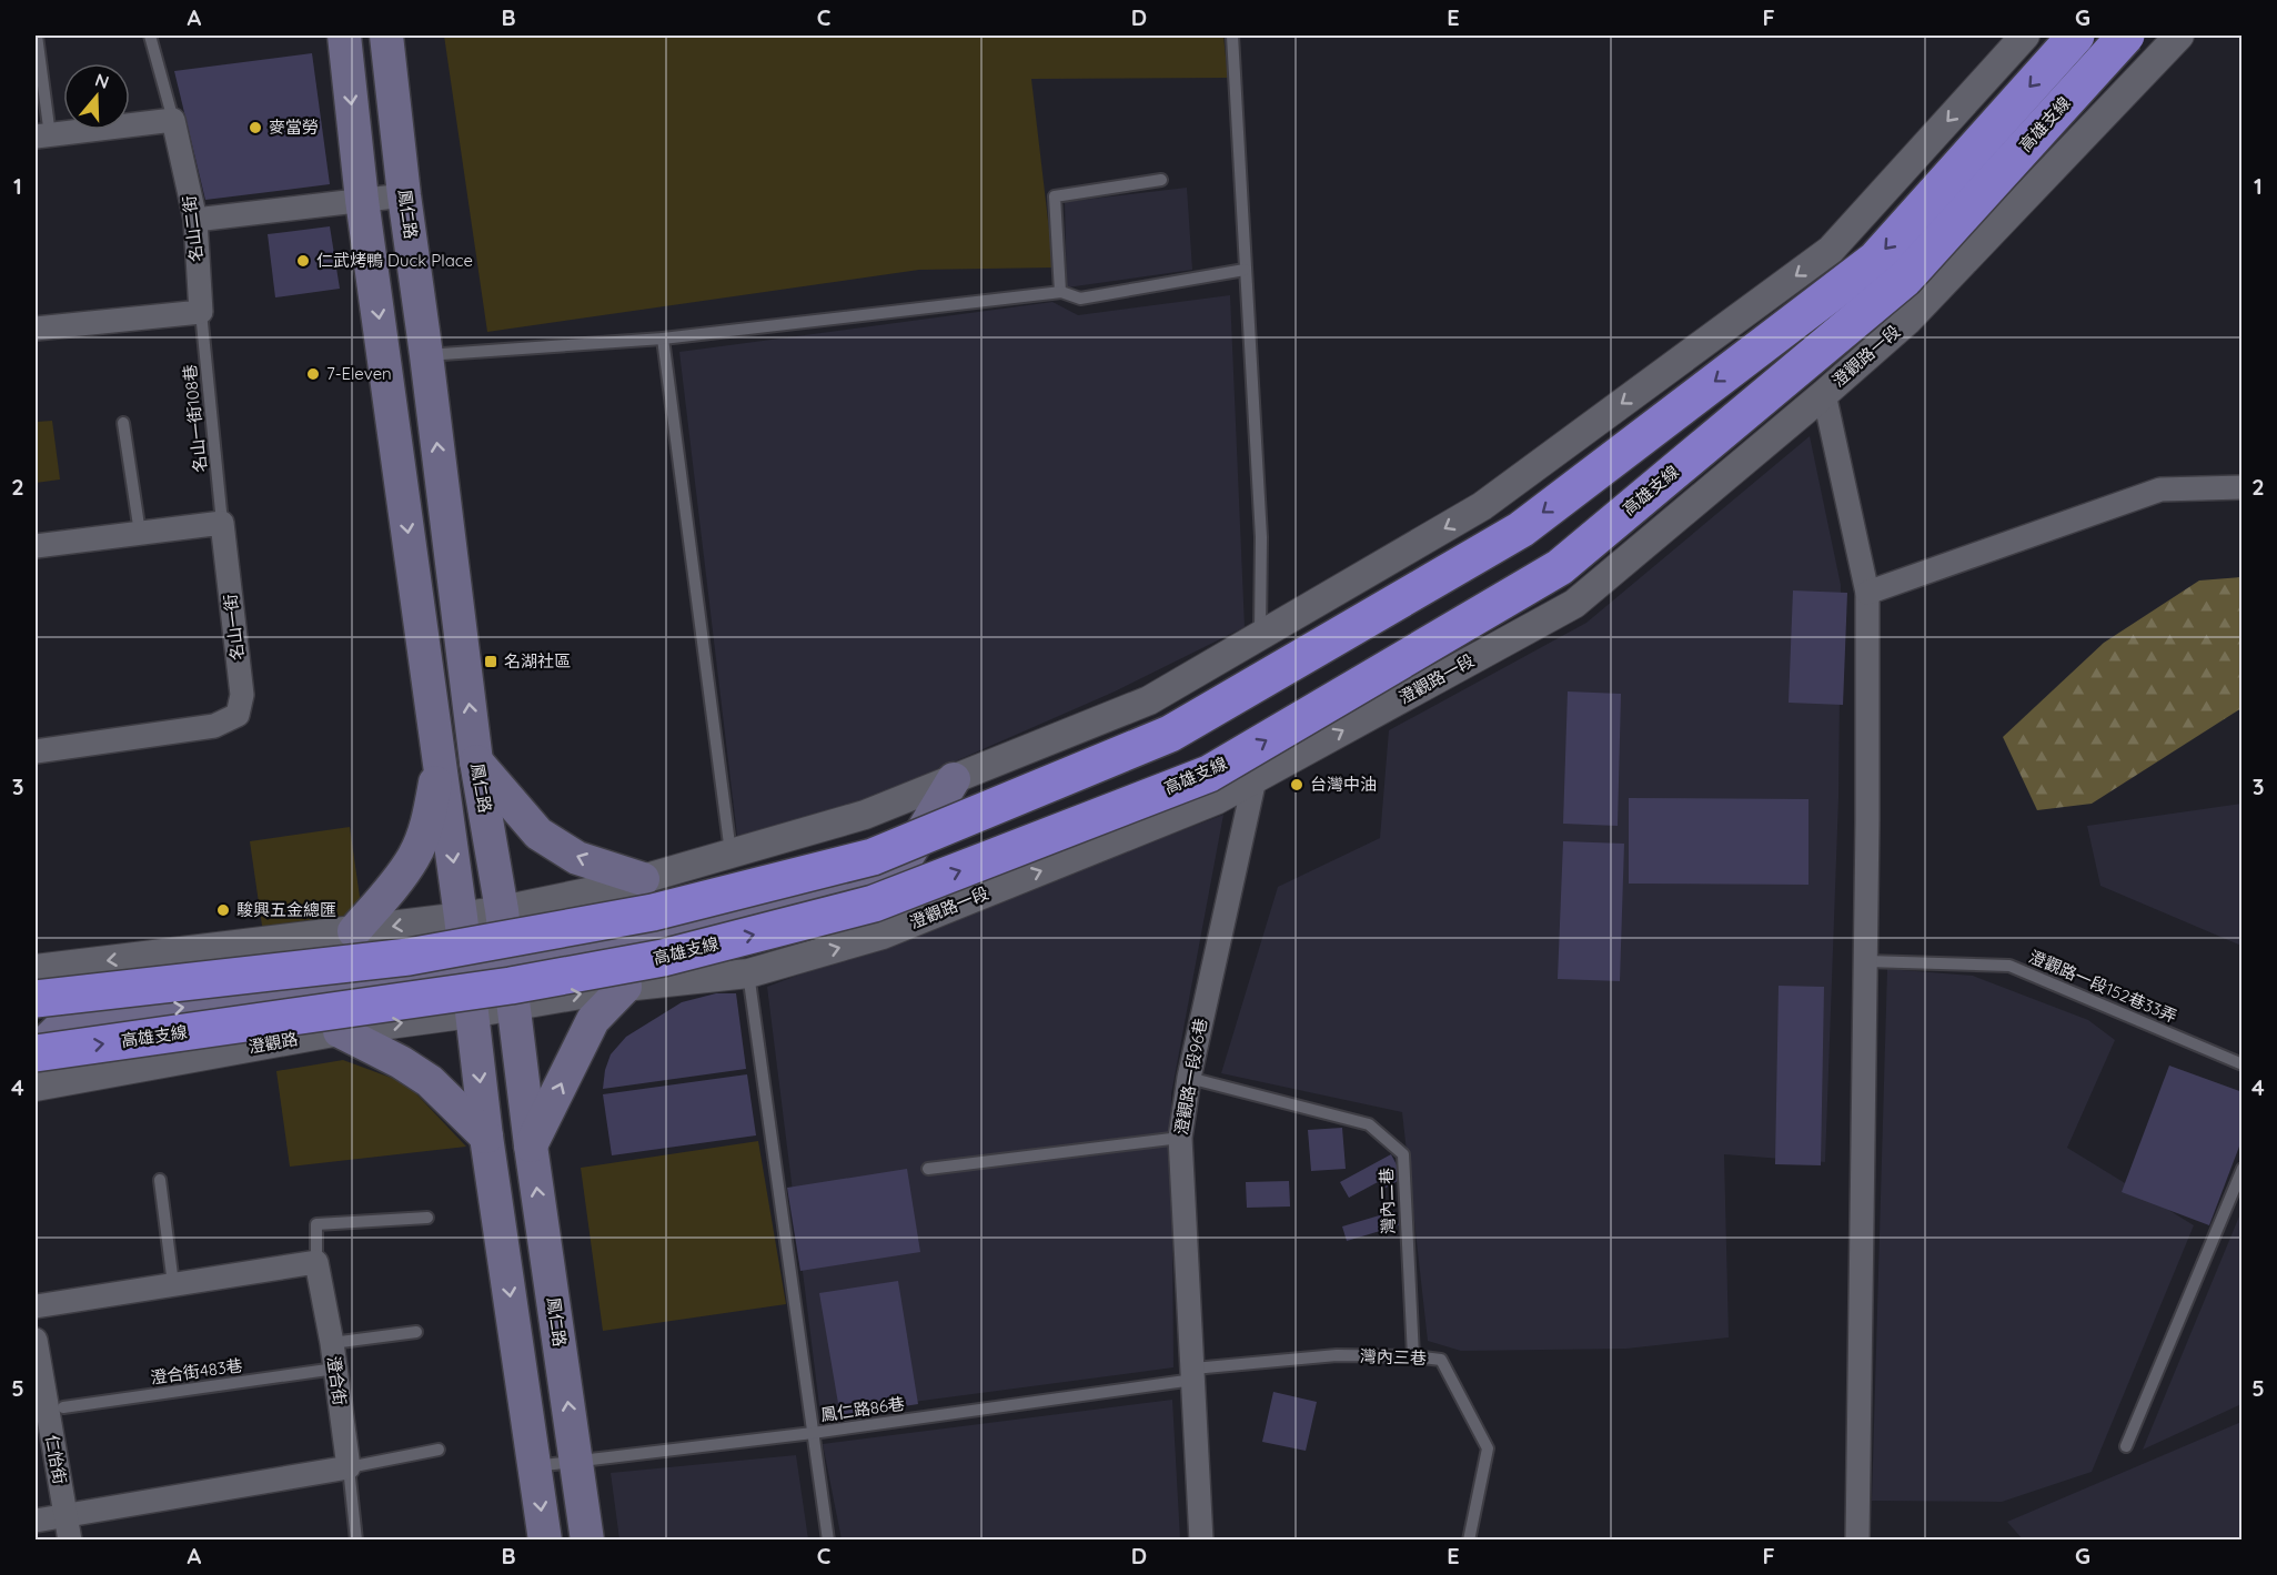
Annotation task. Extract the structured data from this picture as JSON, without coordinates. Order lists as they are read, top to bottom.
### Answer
{
  "streets": {
    "highway": ["高雄支線"],
    "main road": ["鳳仁路"],
    "street": [
      "名山二街",
      "澄觀路一段",
      "名山一街",
      "澄觀路",
      "澄觀路一段96巷",
      "澄合街",
      "仁怡街"
    ],
    "lane": [
      "名山一街108巷",
      "澄觀路一段152巷33弄",
      "灣內二巷",
      "灣內三巷",
      "澄合街483巷",
      "鳳仁路86巷"
    ]
  },
  "crossings": [
    ["鳳仁路", "澄觀路一段"],
    ["鳳仁路", "澄觀路"],
    ["鳳仁路", "鳳仁路86巷"],
    ["名山二街", "名山一街108巷"],
    ["澄觀路一段", "澄觀路"],
    ["澄觀路一段", "澄觀路一段96巷"],
    ["名山一街108巷", "名山一街"],
    ["澄觀路一段96巷", "灣內二巷"],
    ["澄觀路一段96巷", "灣內三巷"],
    ["澄觀路一段96巷", "鳳仁路86巷"],
    ["灣內二巷", "灣內三巷"],
    ["灣內三巷", "鳳仁路86巷"],
    ["澄合街483巷", "澄合街"]
  ],
  "places": {
    "other": [
      "麥當勞",
      "仁武烤鴨 Duck Place",
      "7-Eleven",
      "台灣中油",
      "駿興五金總匯"
    ],
    "transit": ["名湖社區"]
  },
  "north": "top",
  "grid": {
    "columns": [
      "A",
      "B",
      "C",
      "D",
      "E",
      "F",
      "G"
    ],
    "rows": [
      "1",
      "2",
      "3",
      "4",
      "5"
    ]
  }
}
